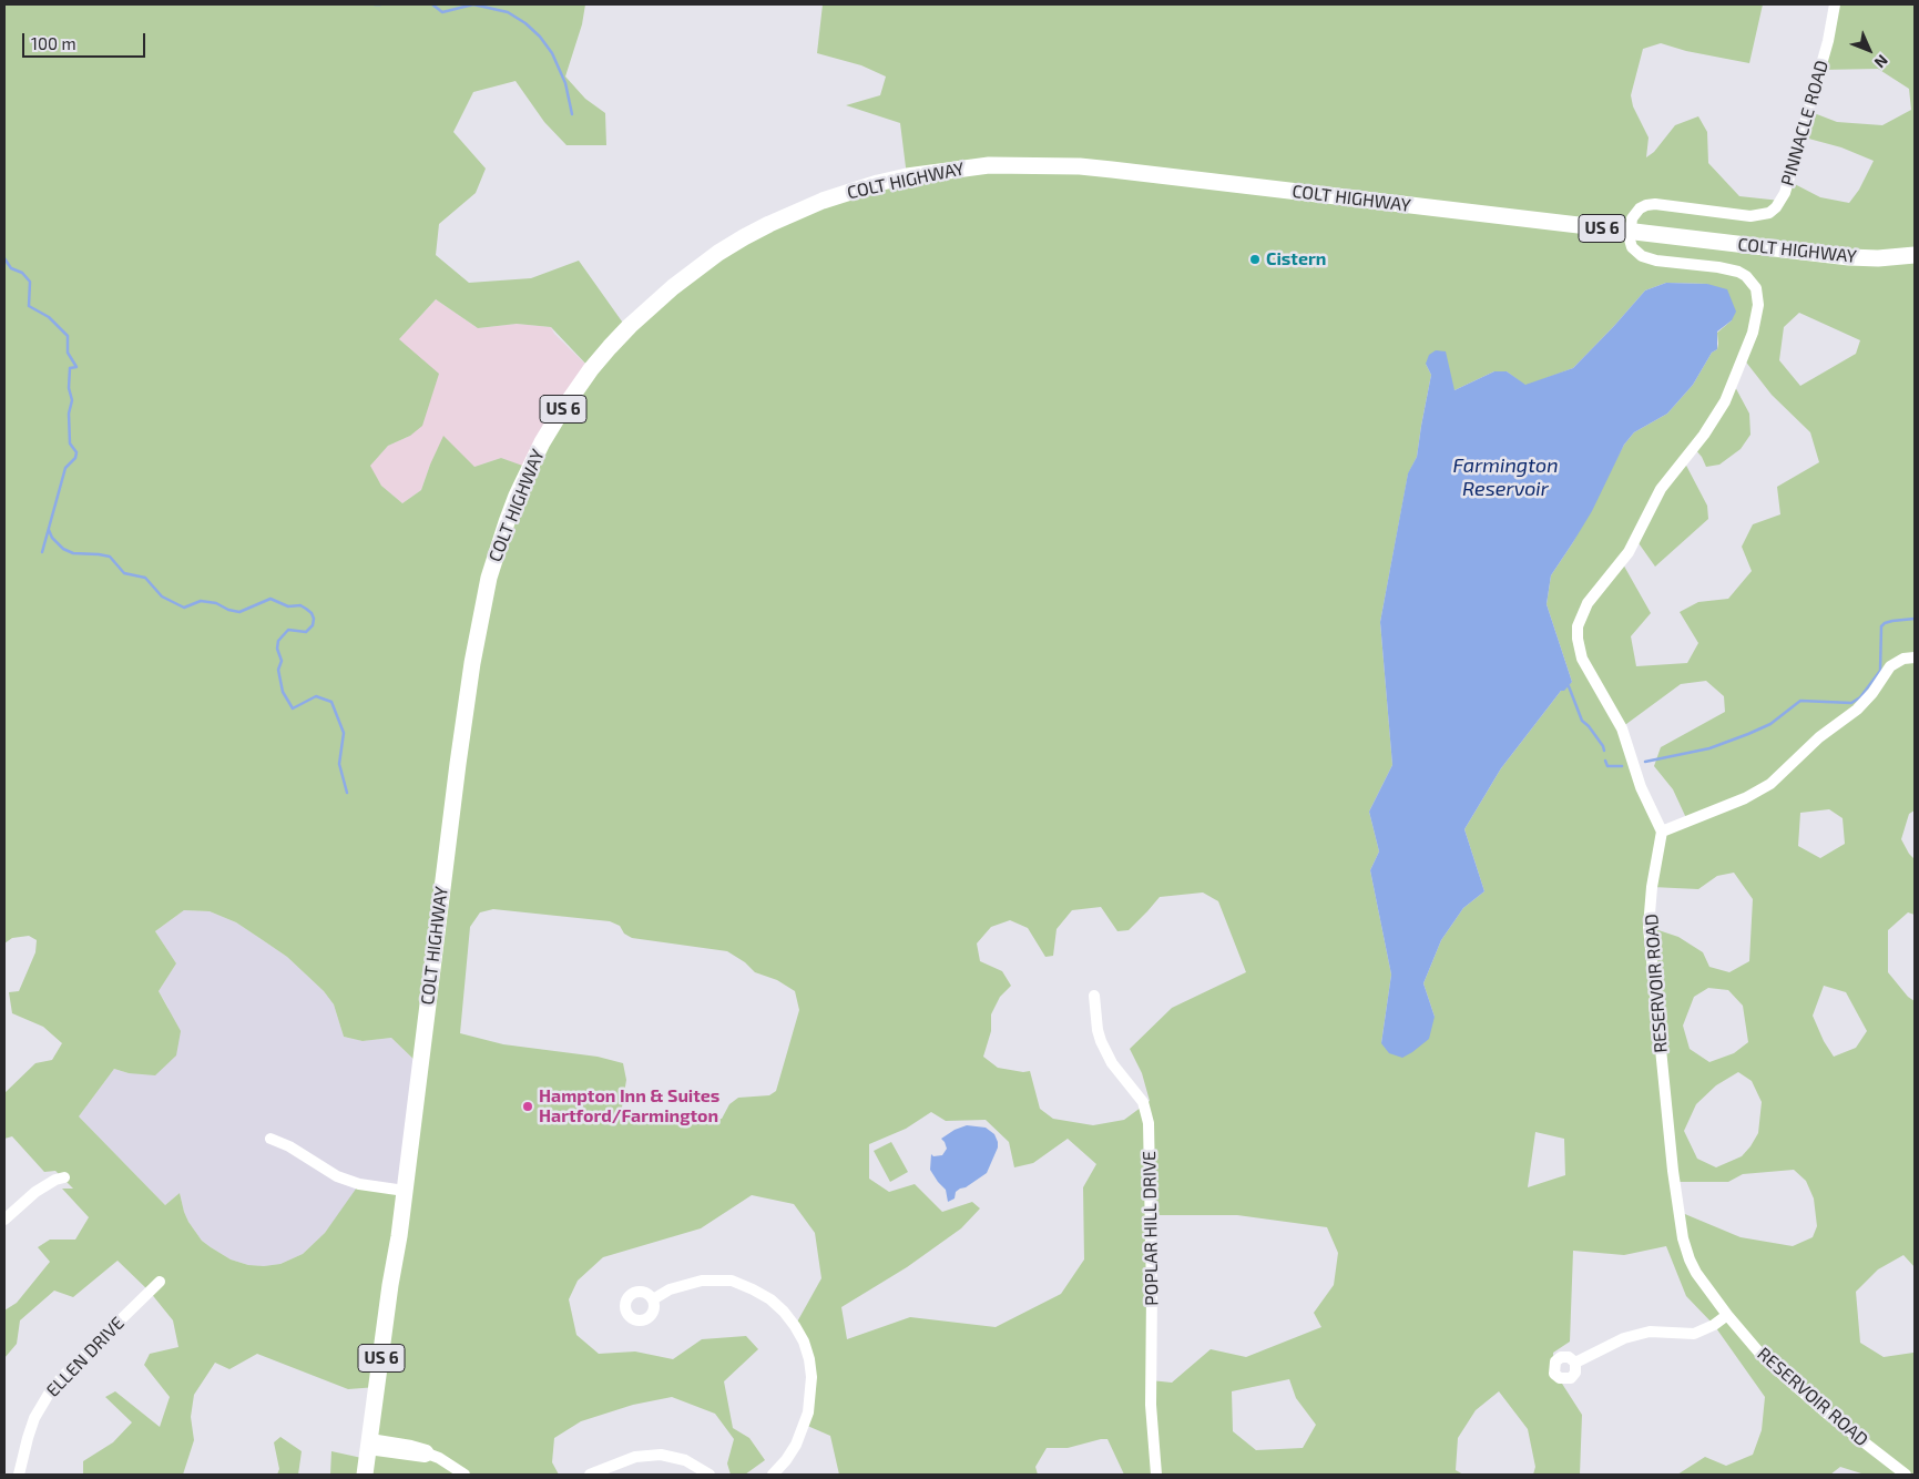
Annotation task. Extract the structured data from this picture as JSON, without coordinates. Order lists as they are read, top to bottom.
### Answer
{
  "streets": {
    "highway": ["COLT HIGHWAY", "US 6"],
    "street": [
      "PINNACLE ROAD",
      "RESERVOIR ROAD",
      "POPLAR HILL DRIVE",
      "ELLEN DRIVE"
    ]
  },
  "crossings": [
    ["PINNACLE ROAD", "COLT HIGHWAY"]
  ],
  "water": ["Farmington Reservoir"],
  "places": ["Cistern", "Hampton Inn & Suites Hartford/Farmington"],
  "scale_bar": "100 m",
  "north": "bottom right"
}
